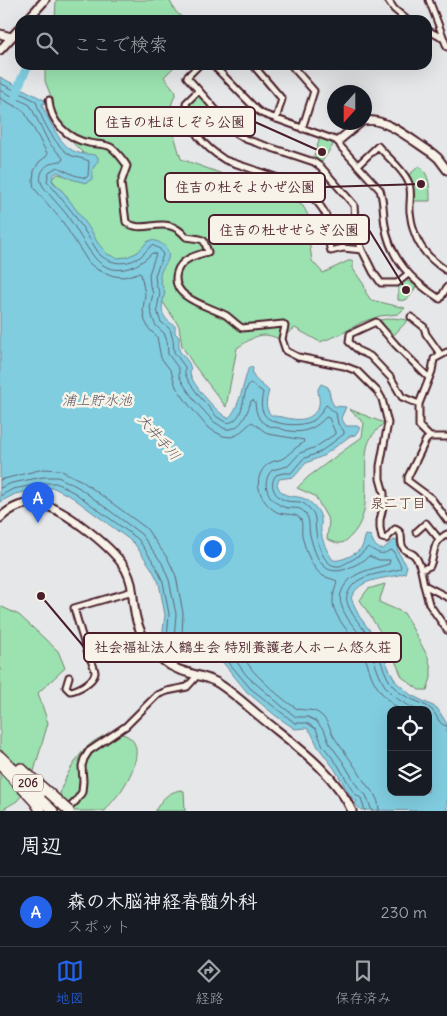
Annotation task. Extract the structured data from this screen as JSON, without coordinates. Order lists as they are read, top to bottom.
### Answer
{
  "streets": {
    "highway": ["206"]
  },
  "districts": ["泉二丁目"],
  "water": ["浦上貯水池", "大井手川"],
  "places": [
    "住吉の杜ほしぞら公園",
    "住吉の杜そよかぜ公園",
    "住吉の杜せせらぎ公園",
    "社会福祉法人鶴生会 特別養護老人ホーム悠久荘"
  ],
  "north": "bottom",
  "page": {
    "search": "ここで検索",
    "pins": "A",
    "heading": "周辺",
    "list": [
      {
        "mark": "A",
        "name": "森の木脳神経脊髄外科",
        "note": "スポット",
        "value": "230 m"
      }
    ],
    "nav": ["地図", "経路", "保存済み"]
  }
}
